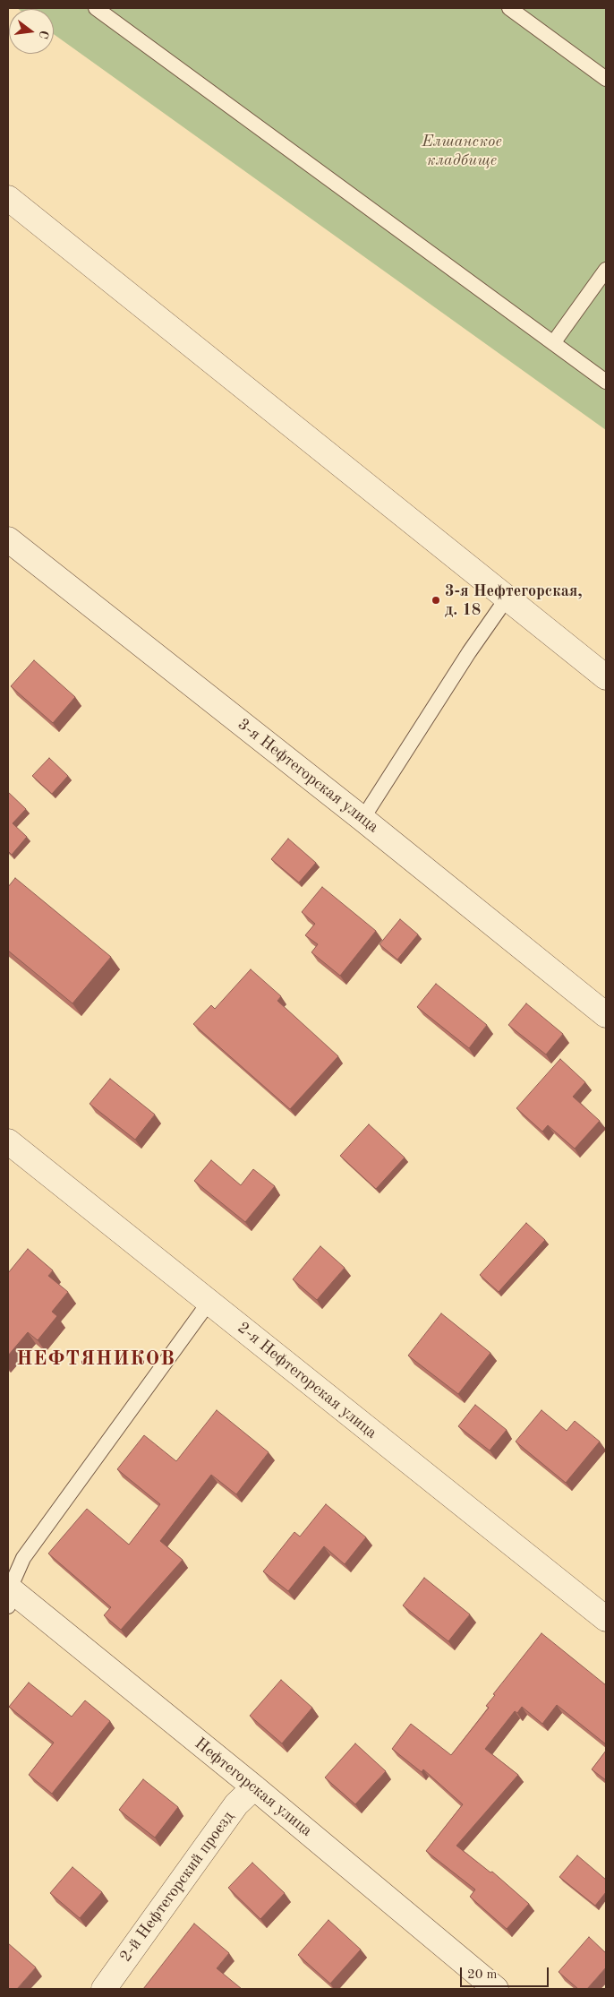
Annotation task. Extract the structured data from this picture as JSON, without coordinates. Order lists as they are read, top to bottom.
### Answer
{
  "streets": {
    "street": [
      "3-я Нефтегорская улица",
      "2-я Нефтегорская улица",
      "Нефтегорская улица",
      "2-й Нефтегорский проезд"
    ]
  },
  "crossings": [
    ["Нефтегорская улица", "2-й Нефтегорский проезд"]
  ],
  "districts": ["НЕФТЯНИКОВ"],
  "parks": ["Елшанское кладбище"],
  "places": ["3-я Нефтегорская, д. 18"],
  "scale_bar": "20 m",
  "north": "right"
}
